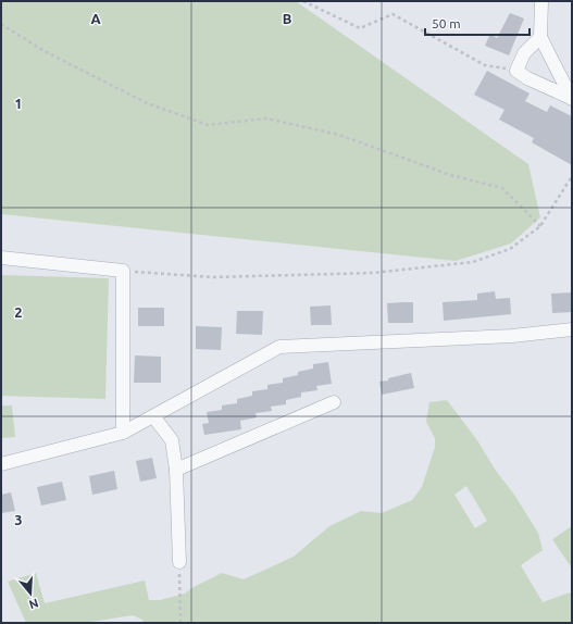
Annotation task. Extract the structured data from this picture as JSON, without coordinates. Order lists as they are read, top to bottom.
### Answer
{
  "scale_bar": "50 m",
  "north": "bottom",
  "grid": {
    "columns": ["A", "B"],
    "rows": ["1", "2", "3"]
  }
}
